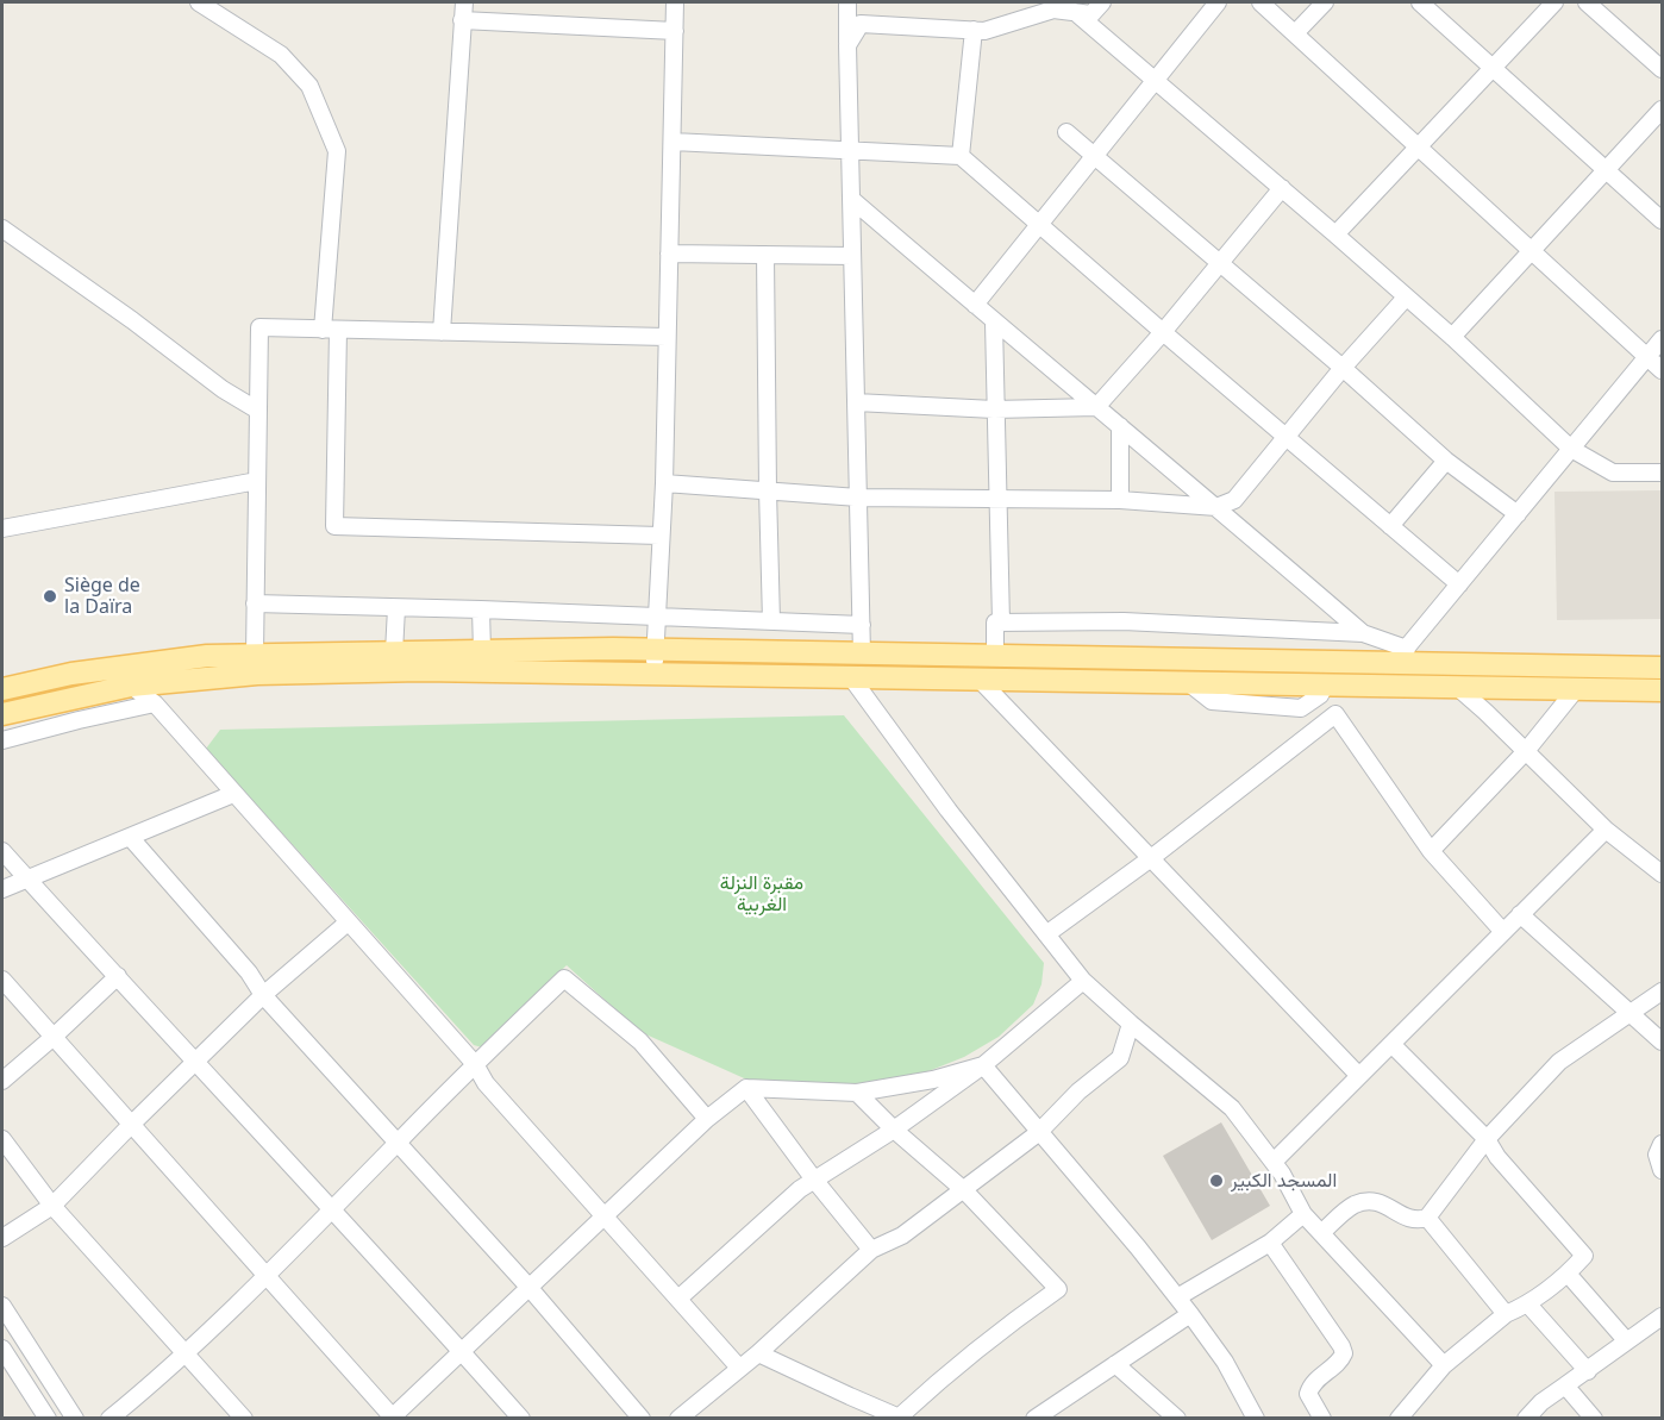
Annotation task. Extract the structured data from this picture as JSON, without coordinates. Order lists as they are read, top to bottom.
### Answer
{
  "parks": ["مقبرة النزلة الغربية"],
  "places": ["Siège de la Daïra", "المسجد الكبير"]
}
